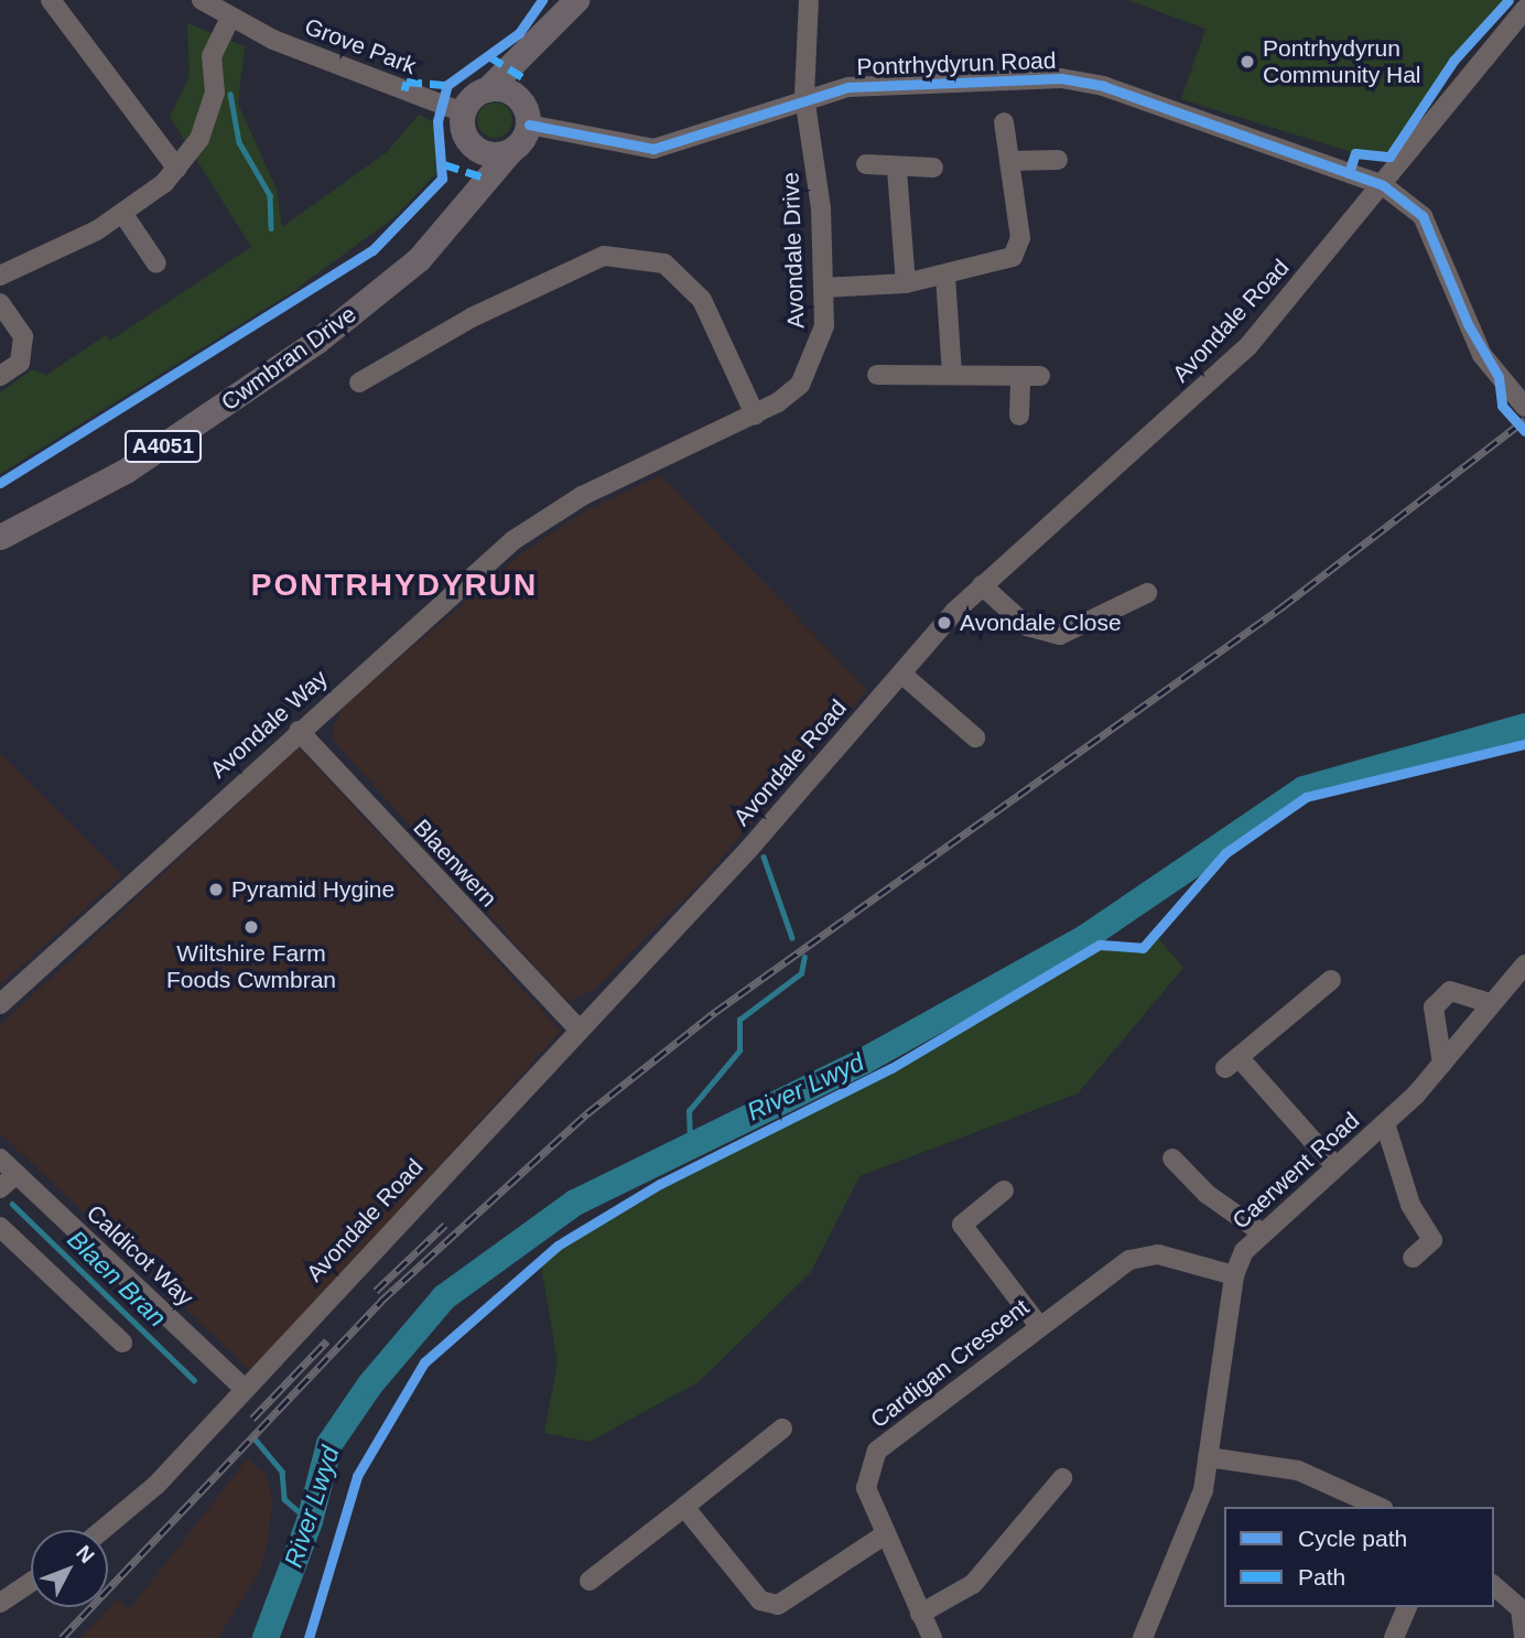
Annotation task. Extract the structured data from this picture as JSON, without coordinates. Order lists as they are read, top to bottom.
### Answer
{
  "streets": {
    "main road": ["Cwmbran Drive", "A4051"],
    "street": [
      "Grove Park",
      "Pontrhydyrun Road",
      "Avondale Drive",
      "Avondale Road",
      "Avondale Way",
      "Blaenwern",
      "Caerwent Road",
      "Caldicot Way",
      "Cardigan Crescent"
    ]
  },
  "crossings": [
    ["Grove Park", "Pontrhydyrun Road"],
    ["Grove Park", "A4051"],
    ["Pontrhydyrun Road", "Avondale Drive"],
    ["Pontrhydyrun Road", "Avondale Road"],
    ["Pontrhydyrun Road", "A4051"],
    ["Avondale Drive", "Avondale Way"],
    ["Avondale Road", "Blaenwern"],
    ["Avondale Road", "Caldicot Way"],
    ["Cwmbran Drive", "A4051"],
    ["Avondale Way", "Blaenwern"],
    ["Caerwent Road", "Cardigan Crescent"]
  ],
  "districts": ["PONTRHYDYRUN"],
  "water": ["River Lwyd", "Blaen Bran"],
  "places": [
    "Pontrhydyrun Community Hal",
    "Avondale Close",
    "Pyramid Hygine",
    "Wiltshire Farm Foods Cwmbran"
  ],
  "legend": ["Cycle path", "Path"],
  "north": "top right"
}
